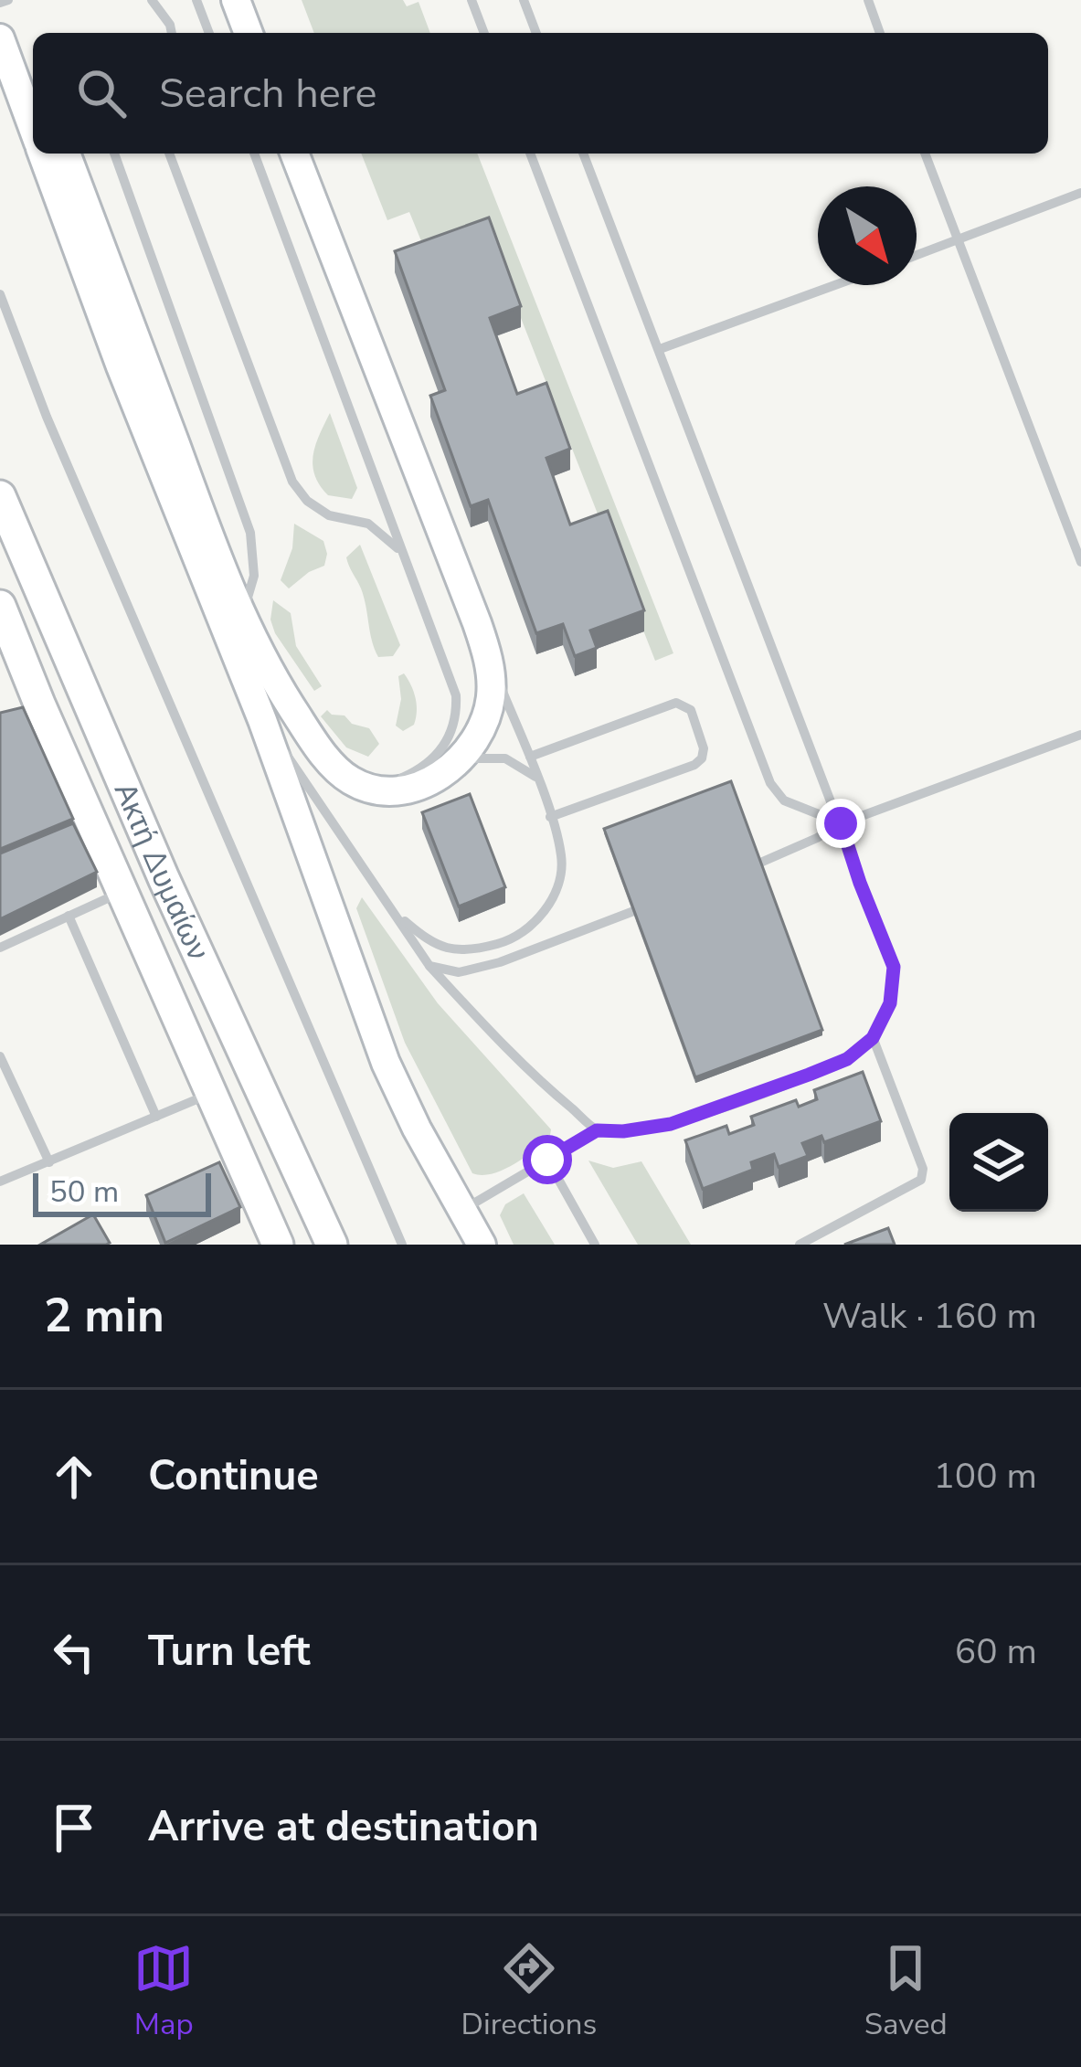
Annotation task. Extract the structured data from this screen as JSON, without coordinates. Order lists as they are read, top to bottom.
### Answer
{
  "streets": {
    "main road": ["Ακτή Δυμαίων"]
  },
  "scale_bar": "50 m",
  "north": "bottom right",
  "page": {
    "search": "Search here",
    "scale": "50 m",
    "heading": ["2 min", "Walk · 160 m"],
    "list": [
      ["Continue", "100 m"],
      ["Turn left", "60 m"],
      "Arrive at destination"
    ],
    "nav": ["Map", "Directions", "Saved"]
  }
}
